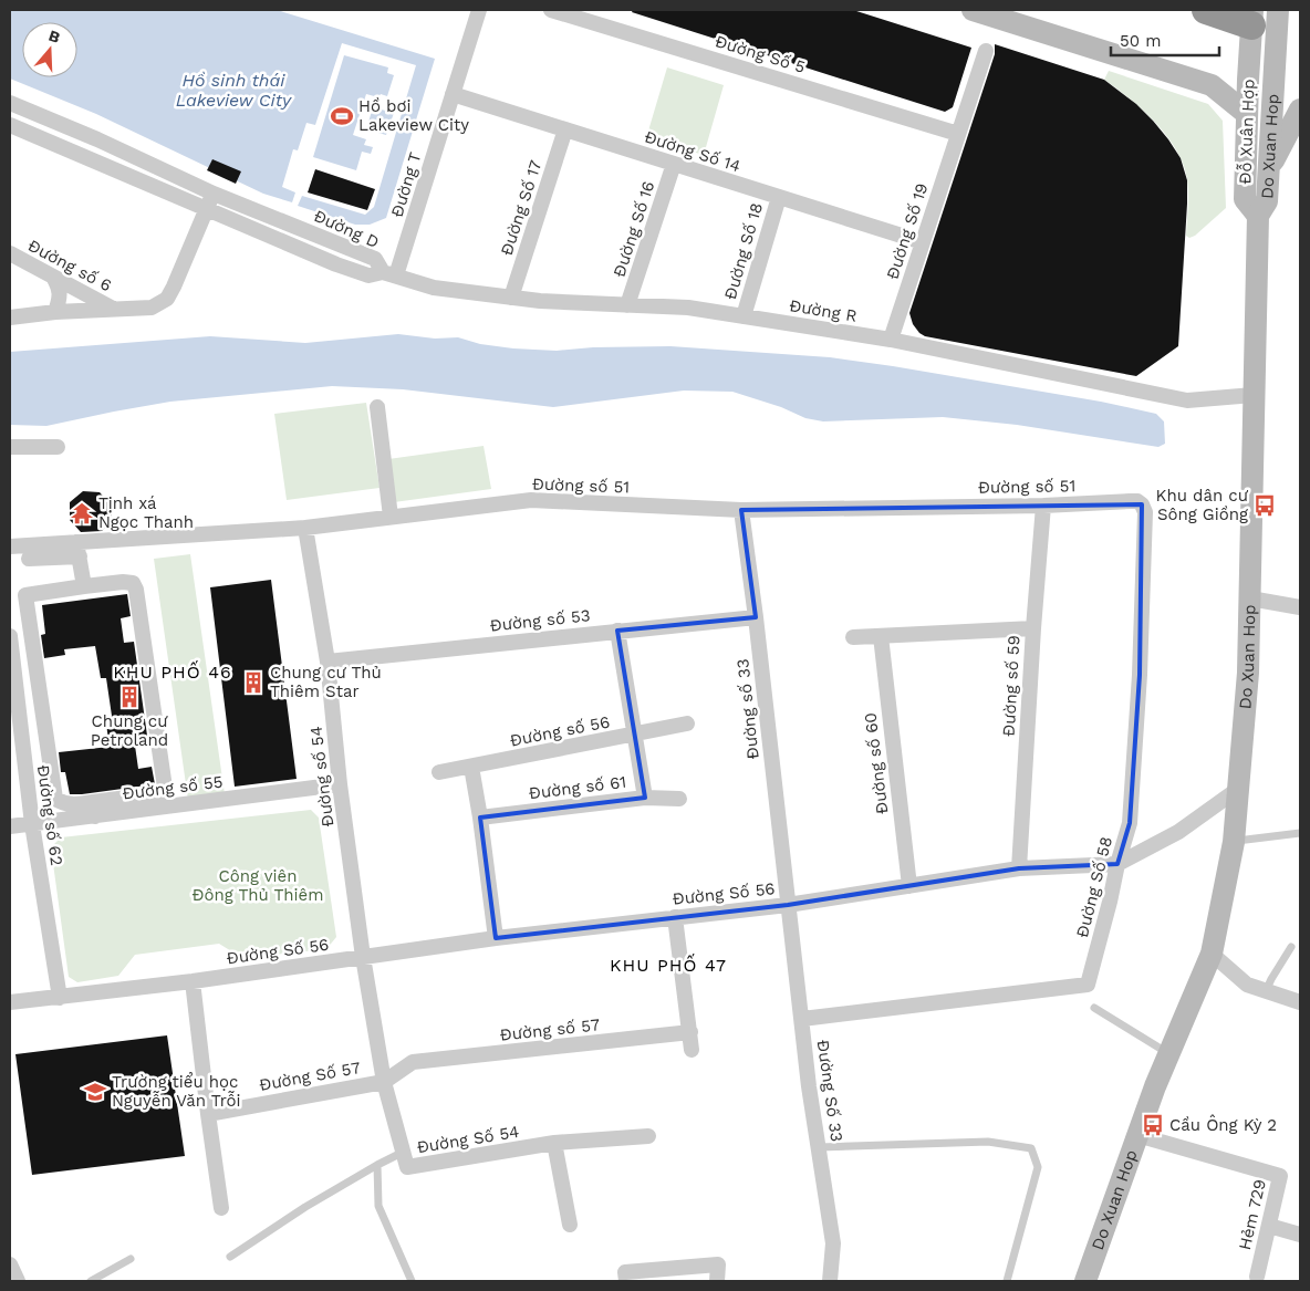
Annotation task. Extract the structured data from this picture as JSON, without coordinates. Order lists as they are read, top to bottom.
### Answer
{
  "streets": {
    "main road": ["Đỗ Xuân Hợp", "Do Xuan Hop"],
    "street": [
      "Đường Số 5",
      "Đường Số 14",
      "Đường T",
      "Đường Số 17",
      "Đường D",
      "Đường Số 16",
      "Đường Số 19",
      "Đường Số 18",
      "Đường số 6",
      "Đường R",
      "Đường số 51",
      "Đường số 53",
      "Đường số 59",
      "Đường số 33",
      "Đường số 56",
      "Đường số 60",
      "Đường số 54",
      "Đường số 55",
      "Đường số 61",
      "Đường số 62",
      "Đường Số 58",
      "Đường Số 56",
      "Đường số 57",
      "Đường Số 57",
      "Đường Số 33",
      "Đường Số 54",
      "Hẻm 729"
    ]
  },
  "crossings": [
    ["Đường Số 5", "Đường Số 19"],
    ["Đỗ Xuân Hợp", "Do Xuan Hop"],
    ["Do Xuan Hop", "Đường R"],
    ["Do Xuan Hop", "Đường Số 56"],
    ["Do Xuan Hop", "Hẻm 729"],
    ["Đường Số 14", "Đường T"],
    ["Đường Số 14", "Đường Số 17"],
    ["Đường Số 14", "Đường Số 16"],
    ["Đường Số 14", "Đường Số 19"],
    ["Đường Số 14", "Đường Số 18"],
    ["Đường T", "Đường D"],
    ["Đường T", "Đường R"],
    ["Đường Số 17", "Đường R"],
    ["Đường D", "Đường R"],
    ["Đường Số 16", "Đường R"],
    ["Đường Số 19", "Đường R"],
    ["Đường Số 18", "Đường R"],
    ["Đường số 51", "Đường số 59"],
    ["Đường số 51", "Đường số 33"],
    ["Đường số 51", "Đường số 54"],
    ["Đường số 51", "Đường Số 58"],
    ["Đường số 53", "Đường số 33"],
    ["Đường số 53", "Đường số 54"],
    ["Đường số 59", "Đường Số 56"],
    ["Đường số 33", "Đường Số 56"],
    ["Đường số 33", "Đường Số 33"],
    ["Đường số 60", "Đường Số 56"],
    ["Đường số 54", "Đường số 55"],
    ["Đường số 54", "Đường Số 56"],
    ["Đường số 54", "Đường Số 54"],
    ["Đường số 55", "Đường số 62"],
    ["Đường số 62", "Đường Số 56"],
    ["Đường Số 58", "Đường Số 56"],
    ["Đường Số 58", "Đường Số 33"],
    ["Đường Số 56", "Đường Số 33"],
    ["Đường Số 56", "Đường Số 54"],
    ["Đường số 57", "Đường Số 57"],
    ["Đường Số 57", "Đường Số 54"]
  ],
  "districts": ["KHU PHỐ 46", "KHU PHỐ 47"],
  "water": ["Hồ sinh thái Lakeview City"],
  "parks": ["Công viên Đông Thủ Thiêm"],
  "places": {
    "sports": ["Hồ bơi Lakeview City"],
    "bus stop": ["Khu dân cư Sông Giồng", "Cầu Ông Kỳ 2"],
    "temple": ["Tịnh xá Ngọc Thanh"],
    "building": ["Chung cư Thủ Thiêm Star", "Chung cư Petroland"],
    "school or university": ["Trường tiểu học Nguyễn Văn Trỗi"]
  },
  "scale_bar": "50 m",
  "north": "top"
}
